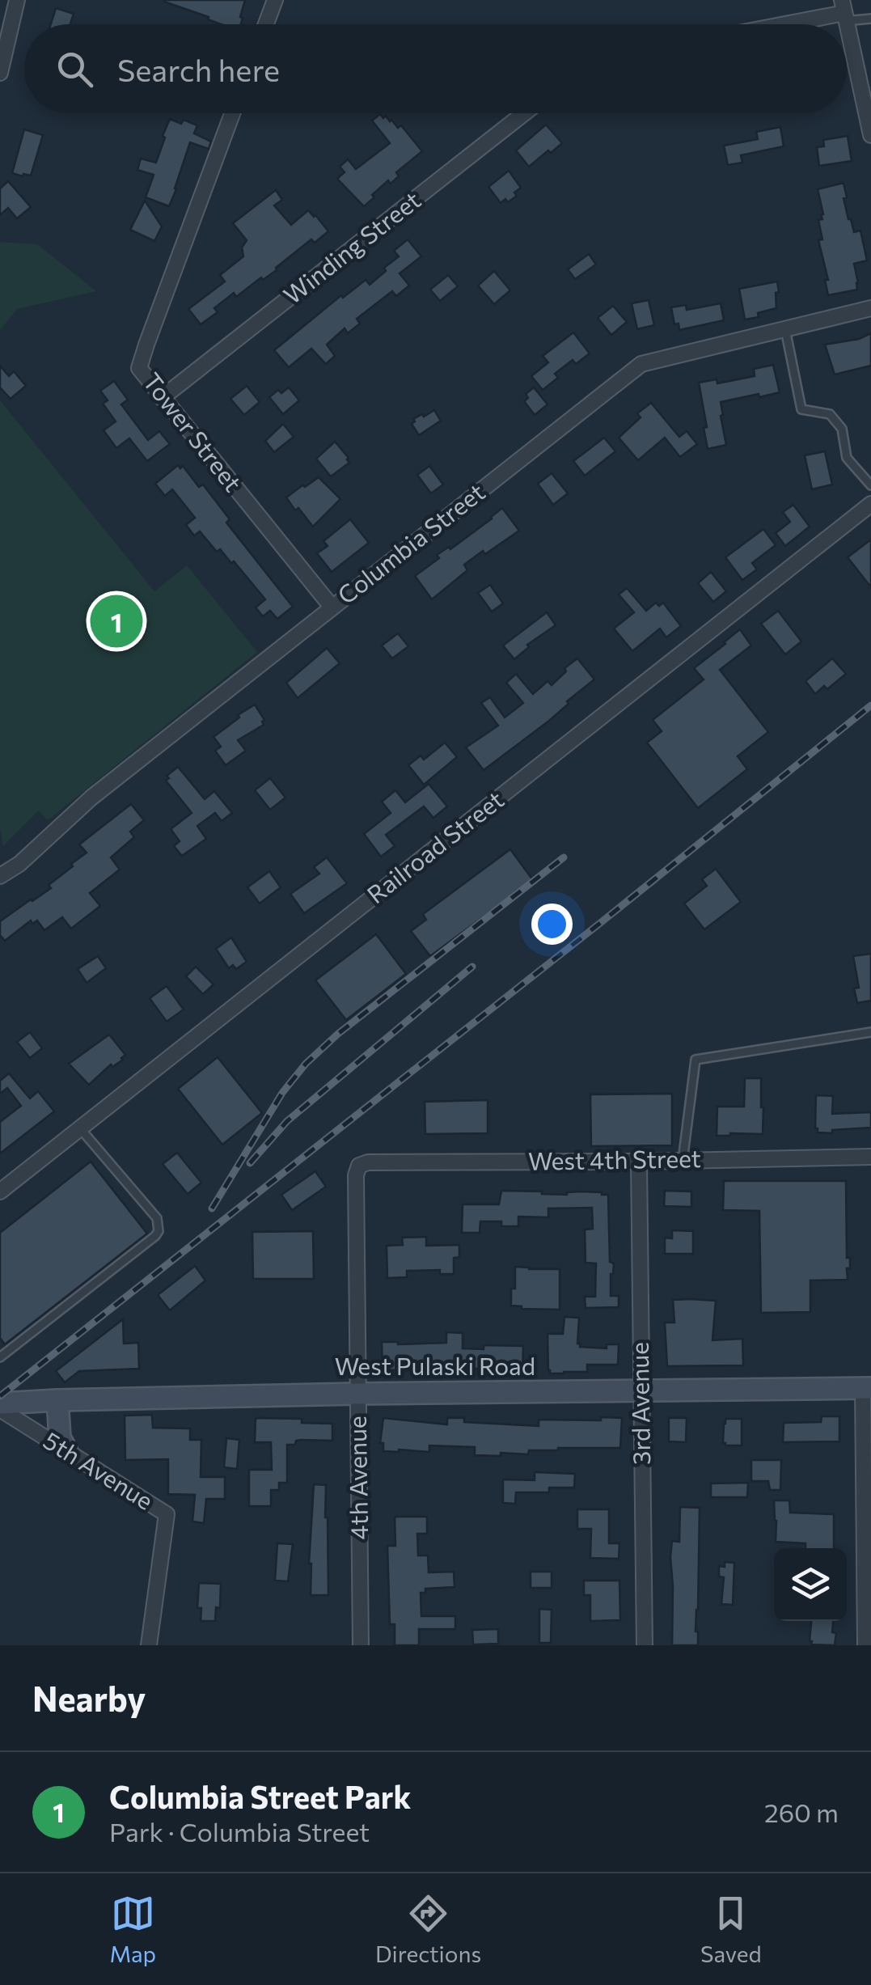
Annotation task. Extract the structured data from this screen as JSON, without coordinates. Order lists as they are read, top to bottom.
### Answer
{
  "streets": {
    "main road": ["West Pulaski Road"],
    "street": [
      "Winding Street",
      "Tower Street",
      "Columbia Street",
      "Railroad Street",
      "West 4th Street",
      "3rd Avenue",
      "5th Avenue",
      "4th Avenue"
    ]
  },
  "crossings": [
    ["Winding Street", "Tower Street"],
    ["Tower Street", "Columbia Street"],
    ["West 4th Street", "3rd Avenue"],
    ["West 4th Street", "4th Avenue"],
    ["West Pulaski Road", "3rd Avenue"],
    ["West Pulaski Road", "5th Avenue"],
    ["West Pulaski Road", "4th Avenue"]
  ],
  "page": {
    "search": "Search here",
    "pins": "1",
    "heading": "Nearby",
    "list": [
      {
        "mark": "1",
        "name": "Columbia Street Park",
        "note": "Park · Columbia Street",
        "value": "260 m"
      }
    ],
    "nav": ["Map", "Directions", "Saved"]
  }
}
